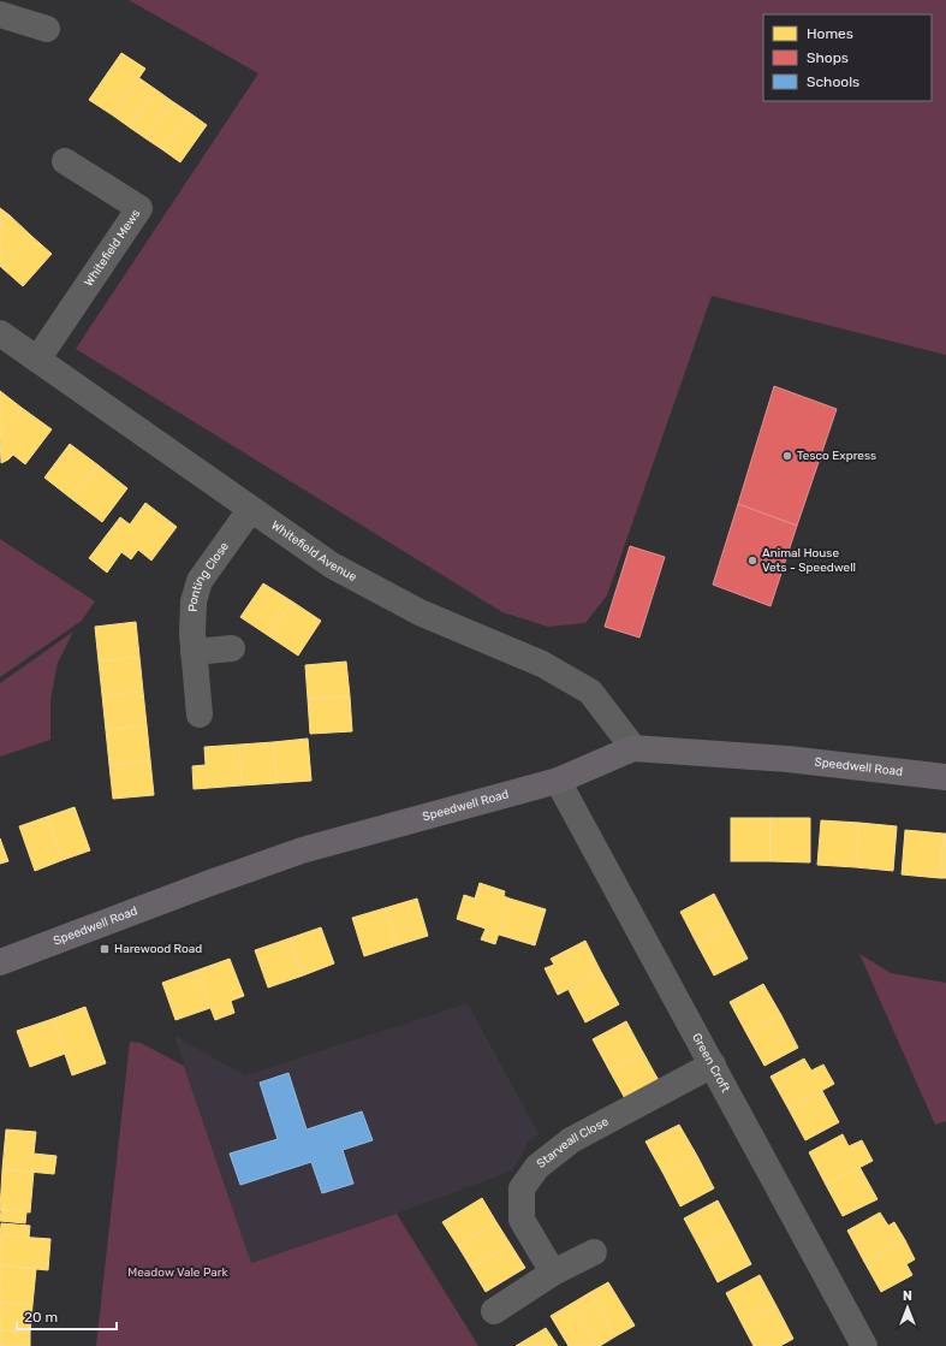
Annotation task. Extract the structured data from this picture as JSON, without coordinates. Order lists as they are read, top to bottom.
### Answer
{
  "streets": {
    "street": [
      "Whitefield Mews",
      "Whitefield Avenue",
      "Ponting Close",
      "Speedwell Road",
      "Green Croft",
      "Starveall Close"
    ]
  },
  "crossings": [
    ["Whitefield Mews", "Whitefield Avenue"],
    ["Whitefield Avenue", "Ponting Close"],
    ["Whitefield Avenue", "Speedwell Road"],
    ["Speedwell Road", "Green Croft"],
    ["Green Croft", "Starveall Close"]
  ],
  "parks": ["Meadow Vale Park"],
  "places": {
    "other": ["Tesco Express", "Animal House Vets - Speedwell"],
    "transit": ["Harewood Road"]
  },
  "legend": ["Homes", "Shops", "Schools"],
  "scale_bar": "20 m",
  "north": "top"
}
